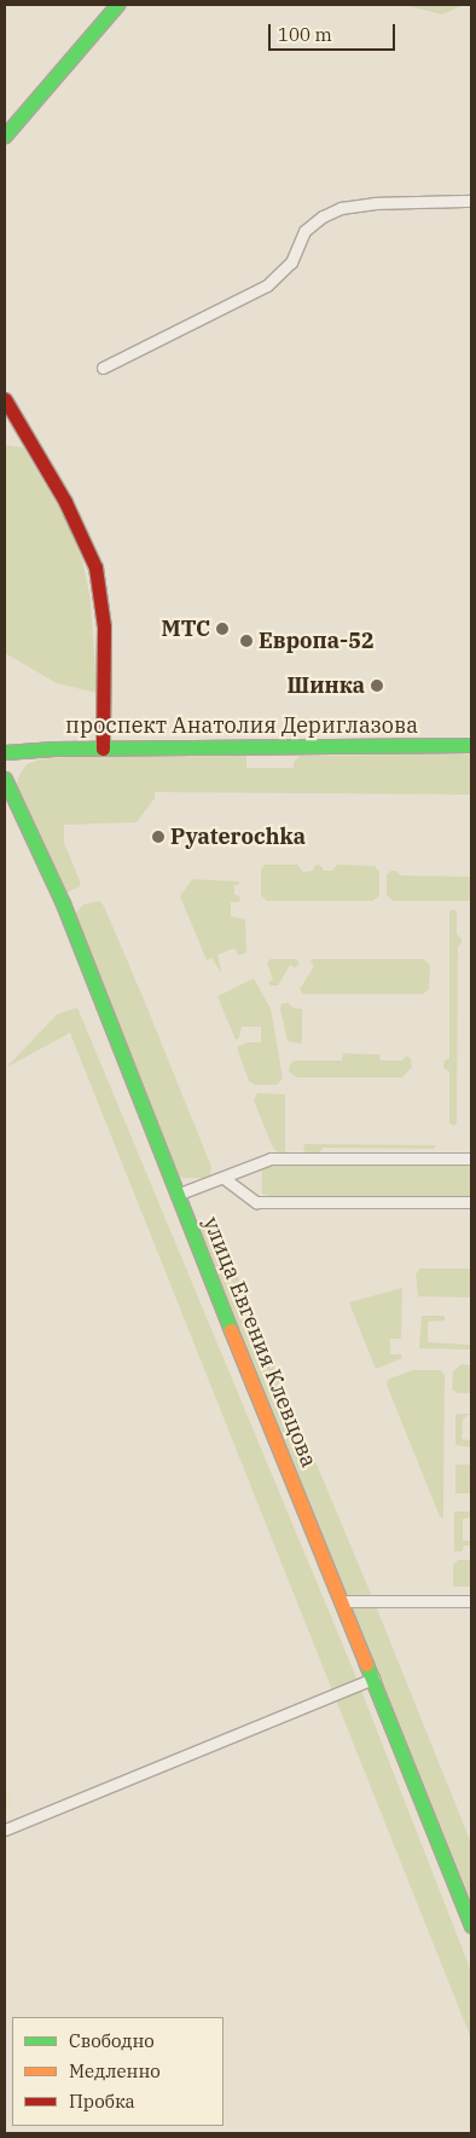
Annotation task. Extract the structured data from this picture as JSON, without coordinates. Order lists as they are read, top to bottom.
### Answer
{
  "streets": {
    "street": ["проспект Анатолия Дериглазова", "улица Евгения Клевцова"]
  },
  "places": [
    "МТС",
    "Европа-52",
    "Шинка",
    "Pyaterochka"
  ],
  "legend": ["Свободно", "Медленно", "Пробка"],
  "scale_bar": "100 m"
}
